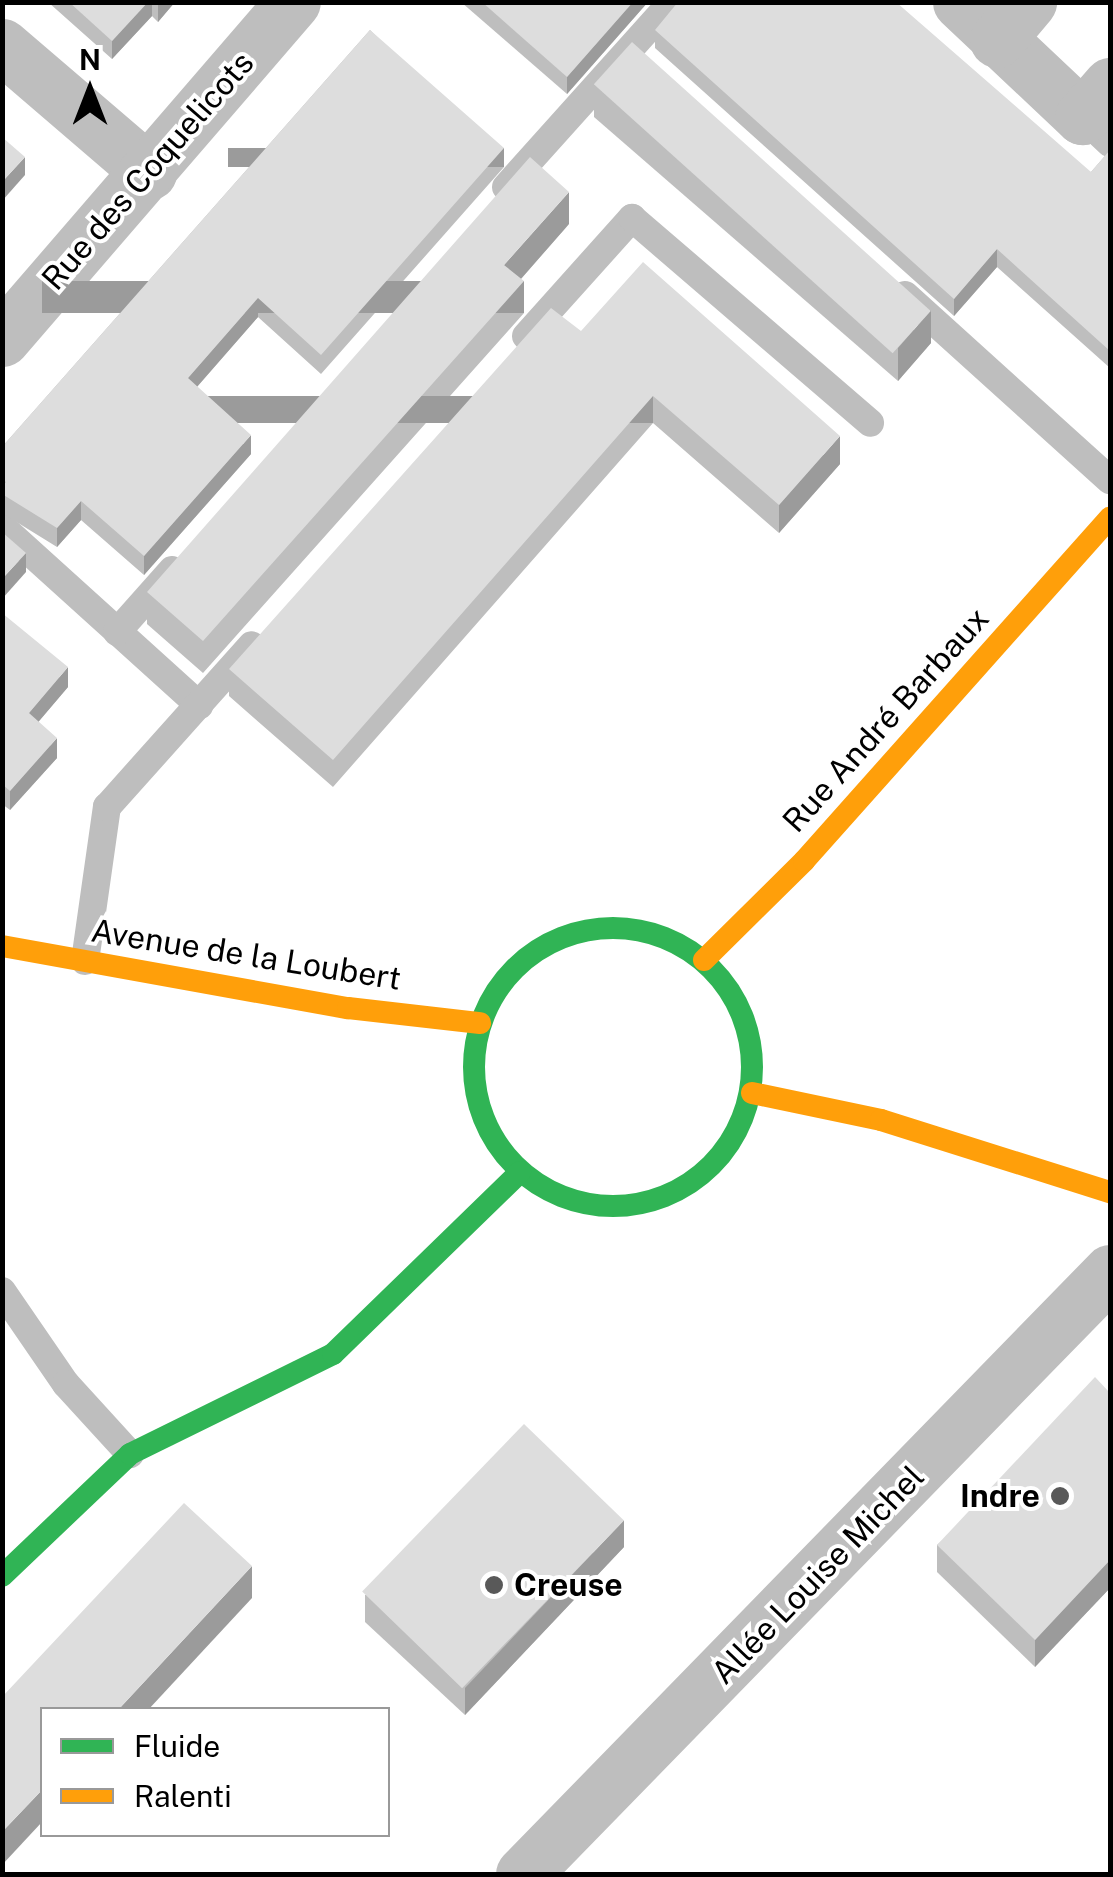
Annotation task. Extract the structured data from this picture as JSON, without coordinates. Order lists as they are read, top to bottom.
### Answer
{
  "streets": {
    "street": [
      "Rue des Coquelicots",
      "Rue André Barbaux",
      "Avenue de la Loubert",
      "Allée Louise Michel"
    ]
  },
  "crossings": [
    ["Rue André Barbaux", "Avenue de la Loubert"]
  ],
  "places": ["Indre", "Creuse"],
  "legend": ["Fluide", "Ralenti"],
  "north": "top"
}
